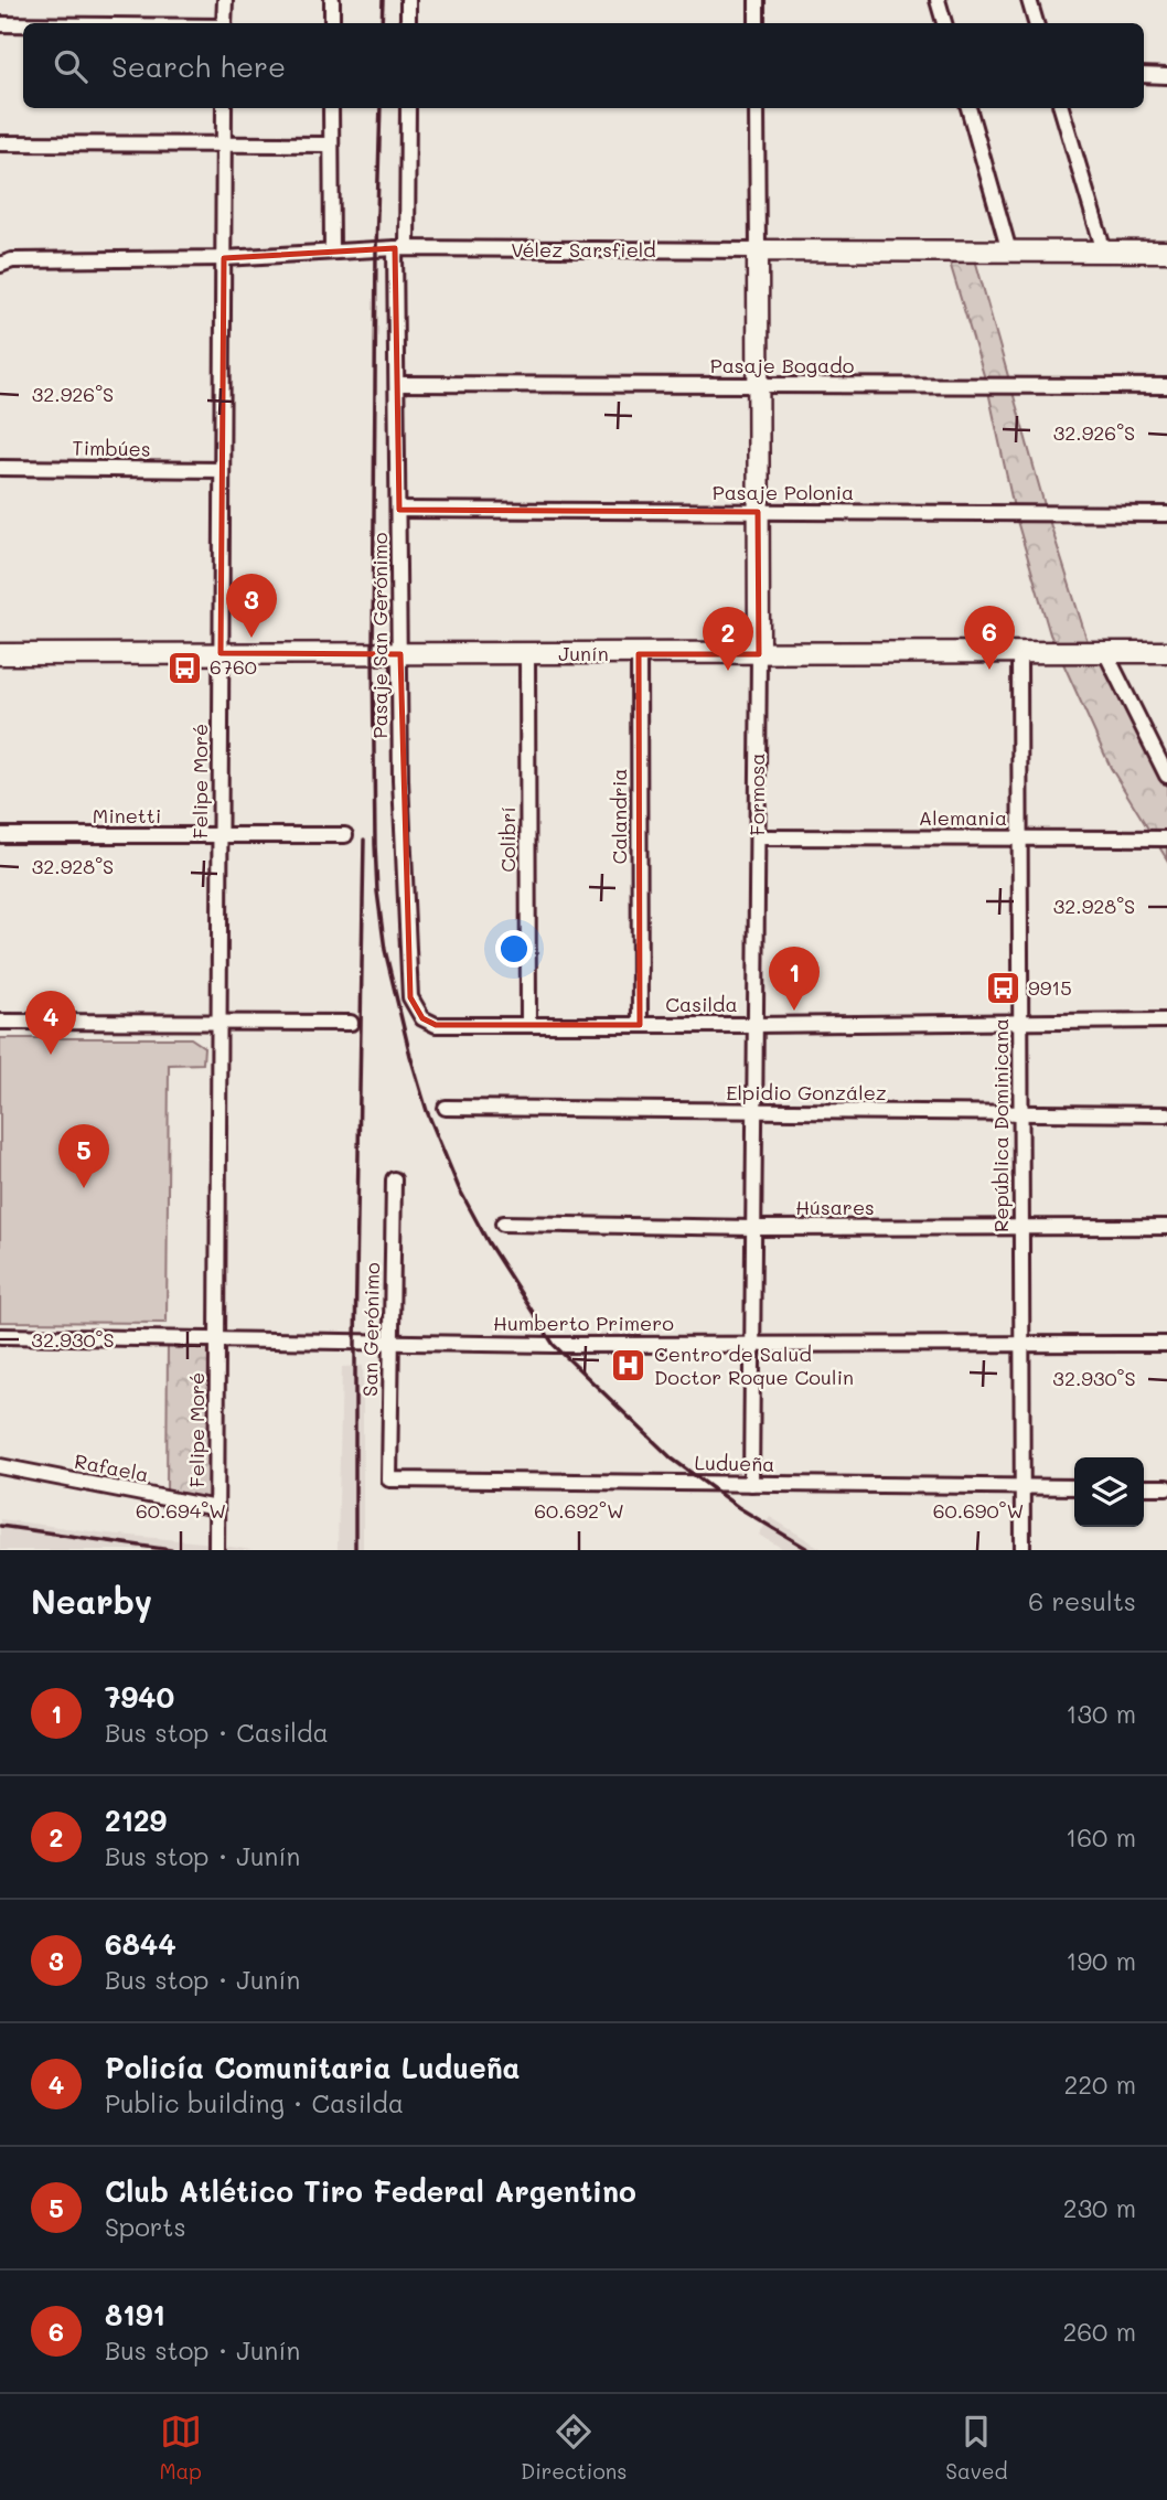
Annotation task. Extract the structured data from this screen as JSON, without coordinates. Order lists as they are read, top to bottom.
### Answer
{
  "streets": {
    "main road": ["Vélez Sarsfield", "Junín", "Formosa"],
    "street": [
      "Pasaje Bogado",
      "Timbúes",
      "Pasaje Polonia",
      "Pasaje San Gerónimo",
      "Felipe Moré",
      "Minetti",
      "Calandria",
      "Alemania",
      "Colibrí",
      "Casilda",
      "Elpidio González",
      "República Dominicana",
      "Húsares",
      "Humberto Primero",
      "San Gerónimo",
      "Ludueña",
      "Rafaela"
    ]
  },
  "crossings": [
    ["Vélez Sarsfield", "Pasaje San Gerónimo"],
    ["Vélez Sarsfield", "Felipe Moré"],
    ["Vélez Sarsfield", "Formosa"],
    ["Pasaje Bogado", "Pasaje San Gerónimo"],
    ["Pasaje Bogado", "Formosa"],
    ["Timbúes", "Felipe Moré"],
    ["Pasaje Polonia", "Pasaje San Gerónimo"],
    ["Pasaje Polonia", "Formosa"],
    ["Pasaje San Gerónimo", "Junín"],
    ["Pasaje San Gerónimo", "Casilda"],
    ["Junín", "Felipe Moré"],
    ["Junín", "Formosa"],
    ["Junín", "Calandria"],
    ["Junín", "Colibrí"],
    ["Junín", "República Dominicana"],
    ["Felipe Moré", "Minetti"],
    ["Felipe Moré", "Humberto Primero"],
    ["Felipe Moré", "Rafaela"],
    ["Formosa", "Alemania"],
    ["Formosa", "Casilda"],
    ["Formosa", "Elpidio González"],
    ["Formosa", "Húsares"],
    ["Formosa", "Humberto Primero"],
    ["Formosa", "Ludueña"],
    ["Calandria", "Casilda"],
    ["Alemania", "República Dominicana"],
    ["Colibrí", "Casilda"],
    ["Casilda", "República Dominicana"],
    ["Elpidio González", "República Dominicana"],
    ["República Dominicana", "Húsares"],
    ["República Dominicana", "Humberto Primero"],
    ["República Dominicana", "Ludueña"],
    ["Humberto Primero", "San Gerónimo"],
    ["San Gerónimo", "Ludueña"]
  ],
  "places": {
    "bus stop": ["6760", "9915"],
    "hospital": ["Centro de Salud Doctor Roque Coulin"]
  },
  "page": {
    "search": "Search here",
    "pins": [
      "3",
      "6",
      "2",
      "1",
      "4",
      "5"
    ],
    "heading": ["Nearby", "6 results"],
    "list": [
      {
        "mark": "1",
        "name": "7940",
        "note": "Bus stop · Casilda",
        "value": "130 m"
      },
      {
        "mark": "2",
        "name": "2129",
        "note": "Bus stop · Junín",
        "value": "160 m"
      },
      {
        "mark": "3",
        "name": "6844",
        "note": "Bus stop · Junín",
        "value": "190 m"
      },
      {
        "mark": "4",
        "name": "Policía Comunitaria Ludueña",
        "note": "Public building · Casilda",
        "value": "220 m"
      },
      {
        "mark": "5",
        "name": "Club Atlético Tiro Federal Argentino",
        "note": "Sports",
        "value": "230 m"
      },
      {
        "mark": "6",
        "name": "8191",
        "note": "Bus stop · Junín",
        "value": "260 m"
      }
    ],
    "nav": ["Map", "Directions", "Saved"]
  },
  "coordinates": [
    "32.926°S",
    "32.928°S",
    "32.930°S",
    "60.694°W",
    "60.692°W",
    "60.690°W"
  ]
}
